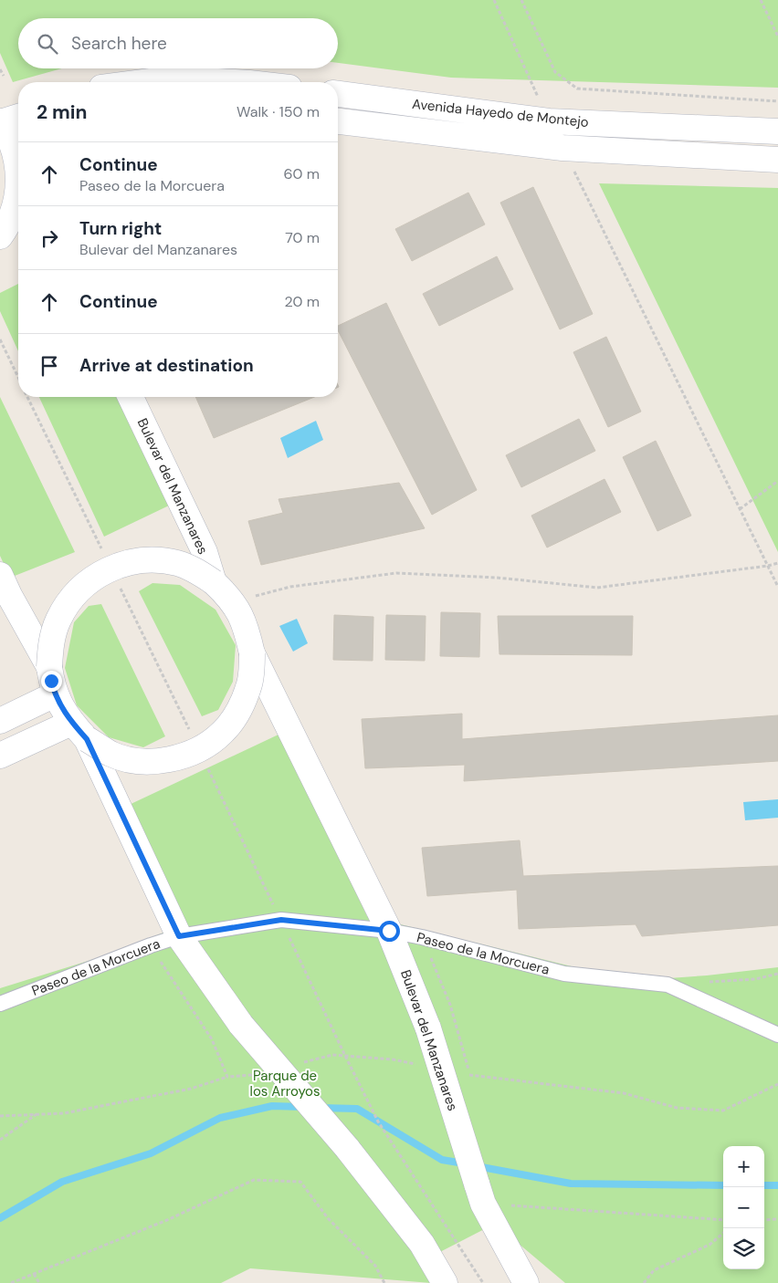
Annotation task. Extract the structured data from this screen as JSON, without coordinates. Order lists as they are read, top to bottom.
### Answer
{
  "streets": {
    "main road": ["Avenida Hayedo de Montejo", "Bulevar del Manzanares"],
    "street": ["Paseo de la Morcuera"]
  },
  "crossings": [
    ["Bulevar del Manzanares", "Paseo de la Morcuera"]
  ],
  "parks": ["Parque de los Arroyos"],
  "page": {
    "search": "Search here",
    "heading": ["2 min", "Walk · 150 m"],
    "list": [
      ["Continue", "Paseo de la Morcuera", "60 m"],
      ["Turn right", "Bulevar del Manzanares", "70 m"],
      ["Continue", "20 m"],
      "Arrive at destination"
    ],
    "map_buttons": ["+", "−"]
  }
}
